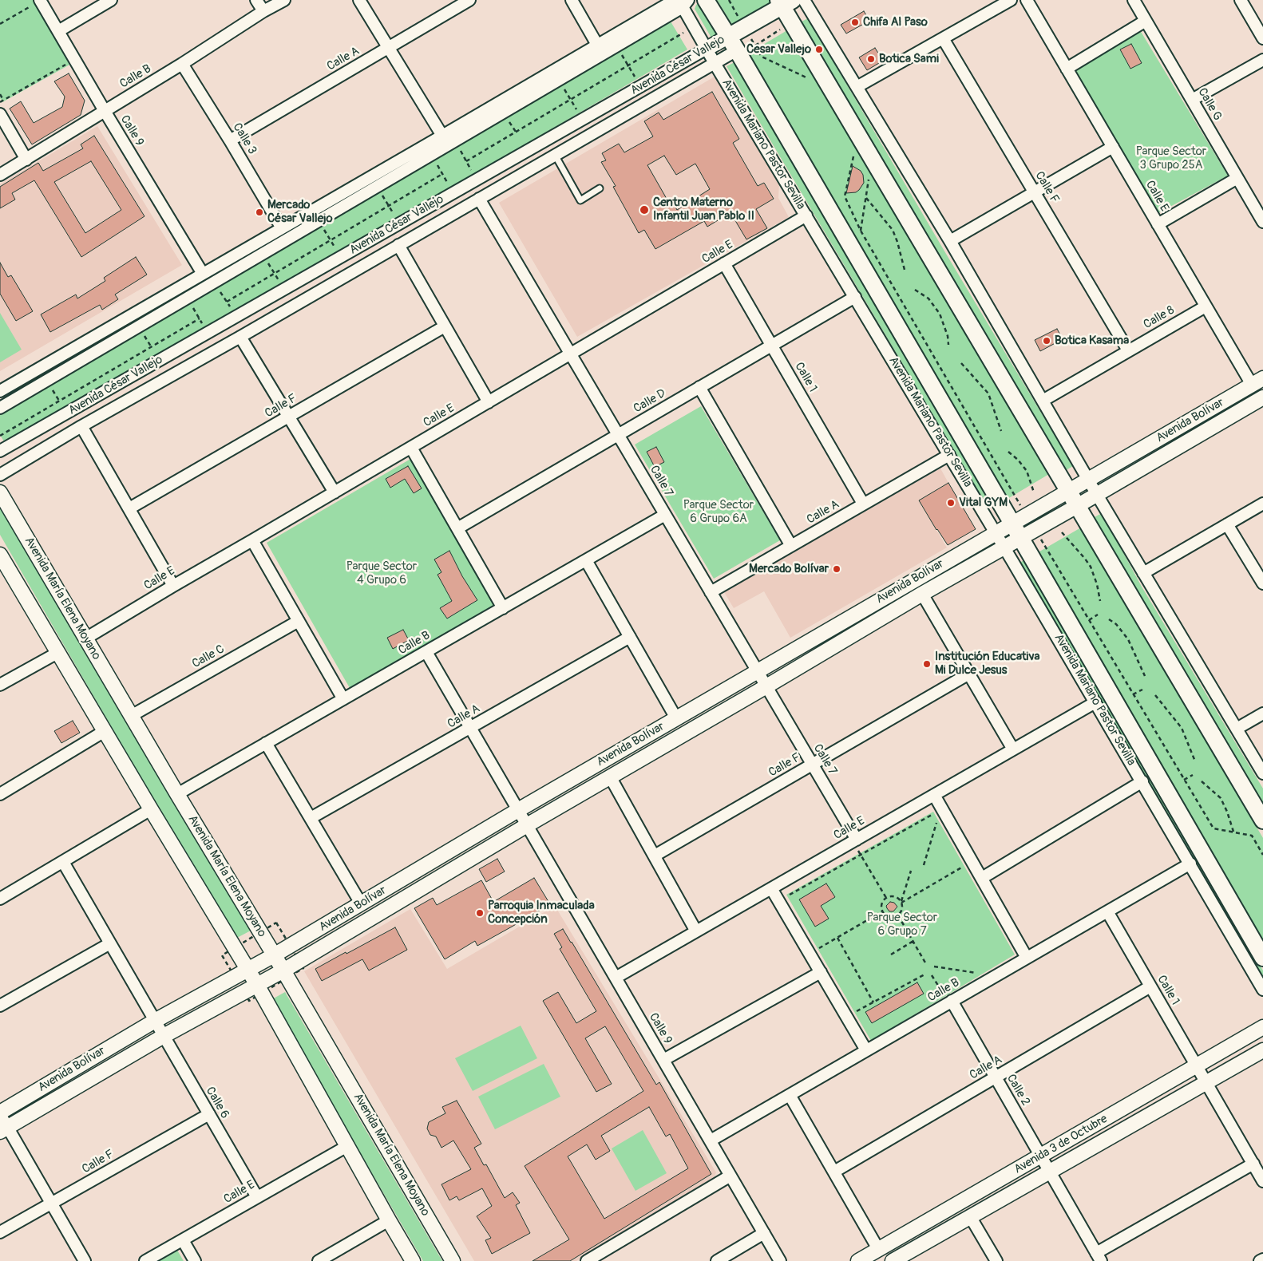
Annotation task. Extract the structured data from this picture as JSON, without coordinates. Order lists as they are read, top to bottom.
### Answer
{
  "streets": {
    "main road": ["Avenida César Vallejo", "Avenida Mariano Pastor Sevilla"],
    "street": [
      "Calle A",
      "Calle B",
      "Calle G",
      "Calle 9",
      "Calle 3",
      "Calle F",
      "Calle E",
      "Calle 8",
      "Calle 1",
      "Calle D",
      "Avenida Bolívar",
      "Calle 7",
      "Avenida María Elena Moyano",
      "Calle C",
      "Calle 2",
      "Calle 6",
      "Avenida 3 de Octubre"
    ]
  },
  "crossings": [
    ["Calle A", "Calle 3"],
    ["Calle A", "Avenida Mariano Pastor Sevilla"],
    ["Calle A", "Calle 1"],
    ["Calle A", "Calle 7"],
    ["Calle A", "Calle 2"],
    ["Avenida César Vallejo", "Avenida Mariano Pastor Sevilla"],
    ["Avenida César Vallejo", "Calle 7"],
    ["Calle B", "Calle 9"],
    ["Calle B", "Calle 3"],
    ["Calle B", "Avenida Mariano Pastor Sevilla"],
    ["Calle B", "Calle 1"],
    ["Calle B", "Calle 7"],
    ["Calle B", "Avenida María Elena Moyano"],
    ["Calle B", "Calle 2"],
    ["Calle 9", "Calle E"],
    ["Calle 9", "Avenida Bolívar"],
    ["Avenida Mariano Pastor Sevilla", "Calle E"],
    ["Avenida Mariano Pastor Sevilla", "Calle D"],
    ["Avenida Mariano Pastor Sevilla", "Avenida Bolívar"],
    ["Calle F", "Calle 8"],
    ["Calle F", "Calle 7"],
    ["Calle F", "Calle 6"],
    ["Calle E", "Calle 8"],
    ["Calle E", "Calle 1"],
    ["Calle E", "Avenida Bolívar"],
    ["Calle E", "Calle 7"],
    ["Calle E", "Avenida María Elena Moyano"],
    ["Calle E", "Calle 6"],
    ["Calle 1", "Calle D"],
    ["Calle 1", "Avenida 3 de Octubre"],
    ["Calle D", "Calle 7"],
    ["Avenida Bolívar", "Calle 7"],
    ["Avenida Bolívar", "Avenida María Elena Moyano"],
    ["Avenida Bolívar", "Calle 6"],
    ["Avenida María Elena Moyano", "Calle C"],
    ["Calle 2", "Avenida 3 de Octubre"]
  ],
  "parks": [
    "Parque Sector 3 Grupo 25A",
    "Parque Sector 6 Grupo 6A",
    "Parque Sector 4 Grupo 6",
    "Parque Sector 6 Grupo 7"
  ],
  "places": [
    "Chifa Al Paso",
    "Cesar Vallejo",
    "Botica Sami",
    "Centro Materno Infantil Juan Pablo II",
    "Mercado César Vallejo",
    "Botica Kasama",
    "Vital GYM",
    "Mercado Bolívar",
    "Institución Educativa Mi Dulce Jesus",
    "Parroquia Inmaculada Concepción"
  ]
}
